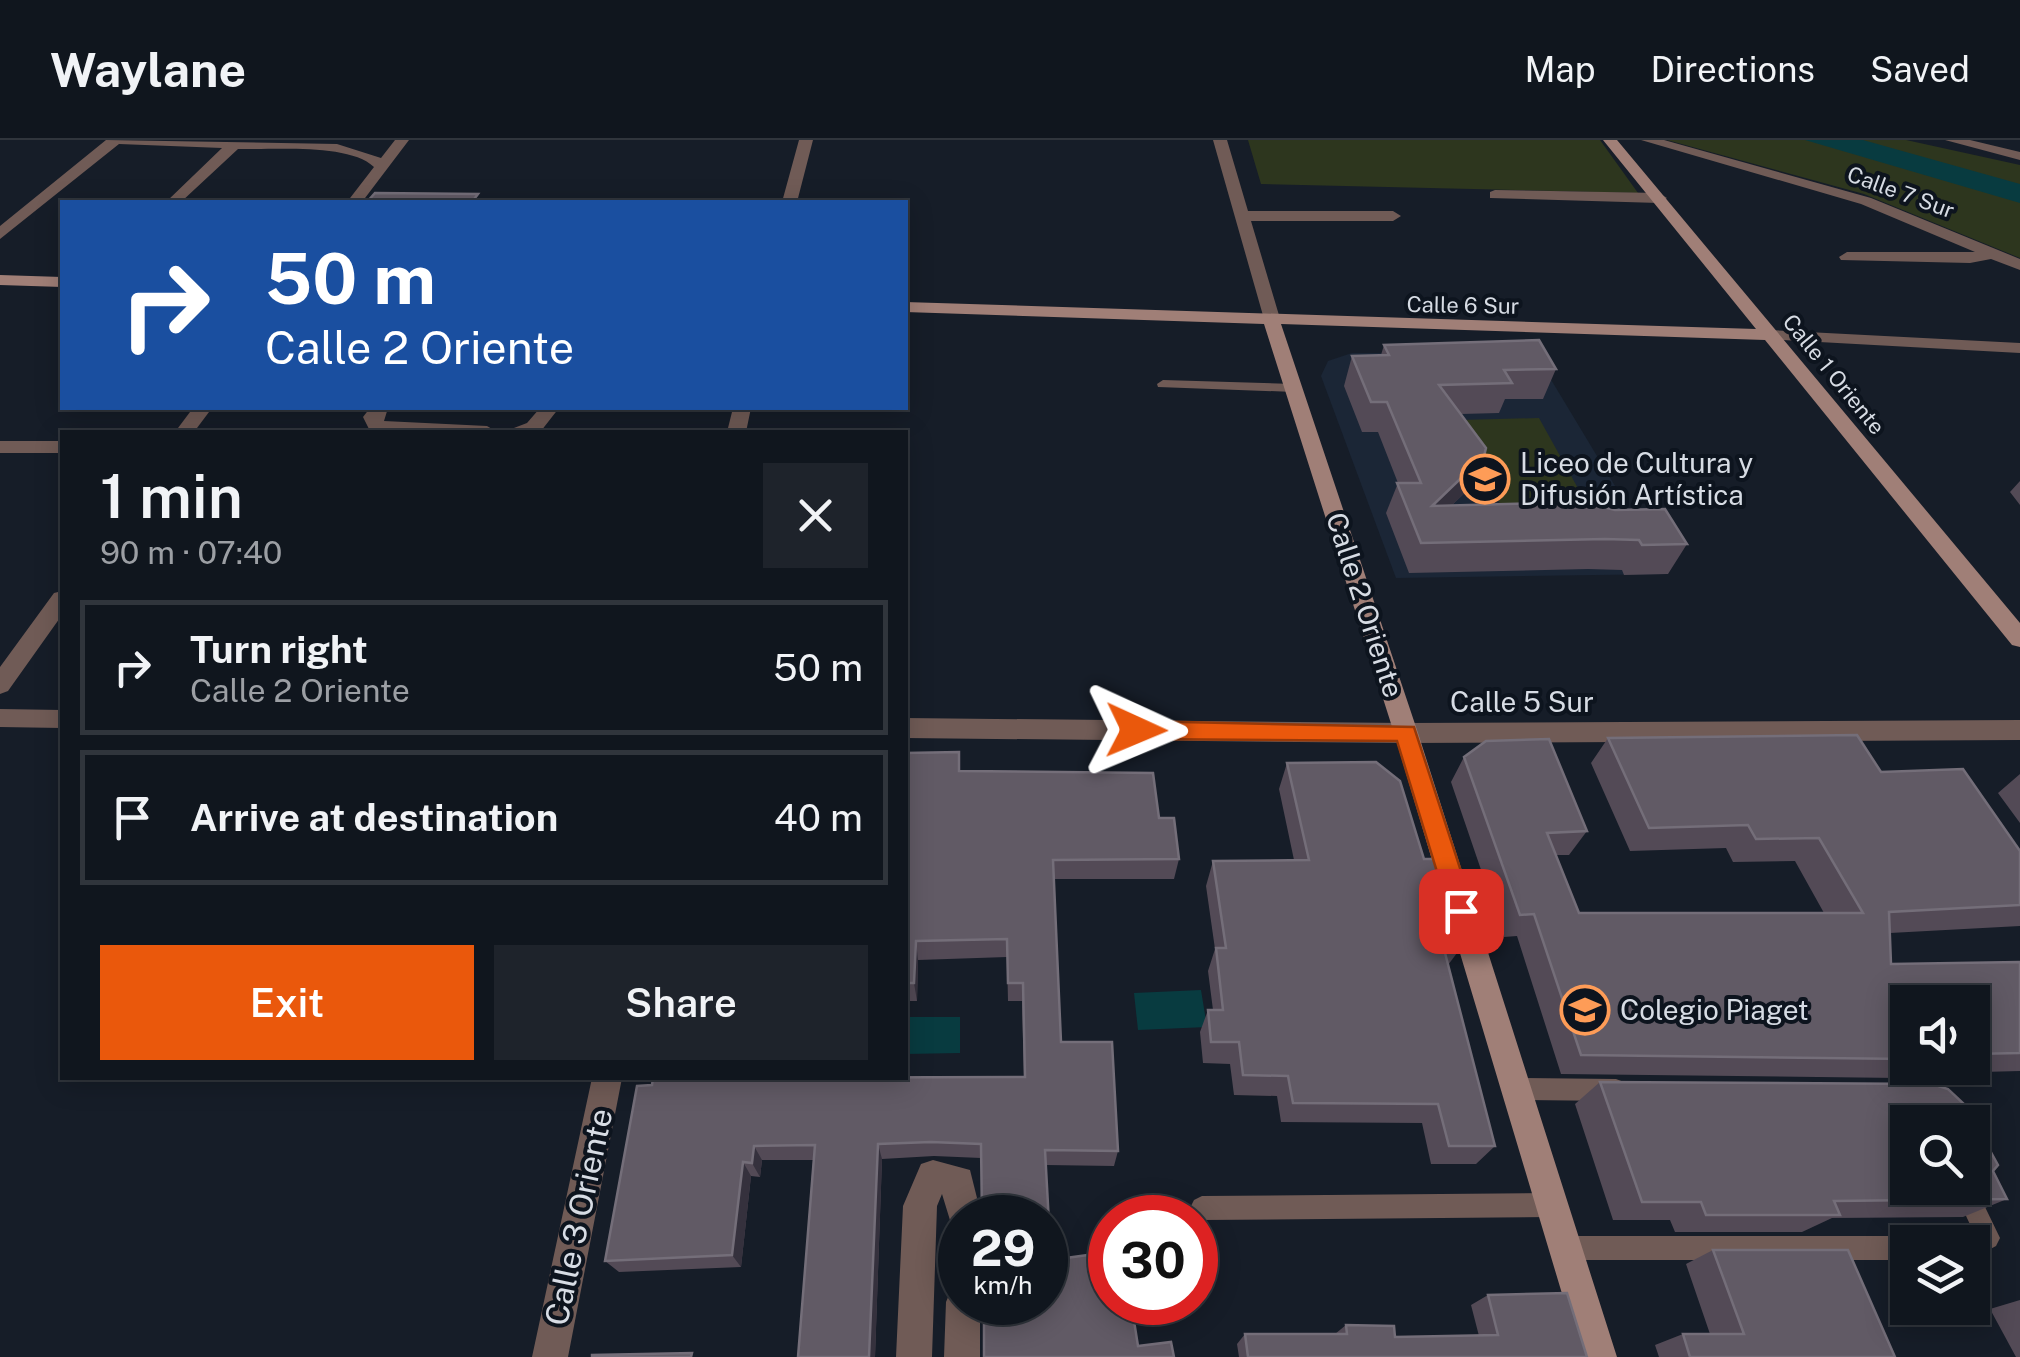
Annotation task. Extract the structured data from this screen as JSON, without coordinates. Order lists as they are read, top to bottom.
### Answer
{
  "streets": {
    "street": [
      "Calle 7 Sur",
      "Calle 6 Sur",
      "Calle 1 Oriente",
      "Calle 2 Oriente",
      "Calle 5 Sur",
      "Calle 3 Oriente"
    ]
  },
  "crossings": [
    ["Calle 6 Sur", "Calle 1 Oriente"],
    ["Calle 6 Sur", "Calle 2 Oriente"],
    ["Calle 2 Oriente", "Calle 5 Sur"]
  ],
  "places": {
    "school or university": ["Liceo de Cultura y Difusión Artística", "Colegio Piaget"]
  },
  "page": {
    "header": "Waylane",
    "nav": ["Map", "Directions", "Saved"],
    "turn": ["50 m", "Calle 2 Oriente"],
    "heading": ["1 min", "90 m · 07:40"],
    "list": [
      {
        "name": "Turn right",
        "note": "Calle 2 Oriente",
        "value": "50 m"
      },
      {
        "name": "Arrive at destination",
        "value": "40 m"
      }
    ],
    "buttons": ["Exit", "Share"],
    "speed": "29 km/h",
    "limit": "30"
  }
}
